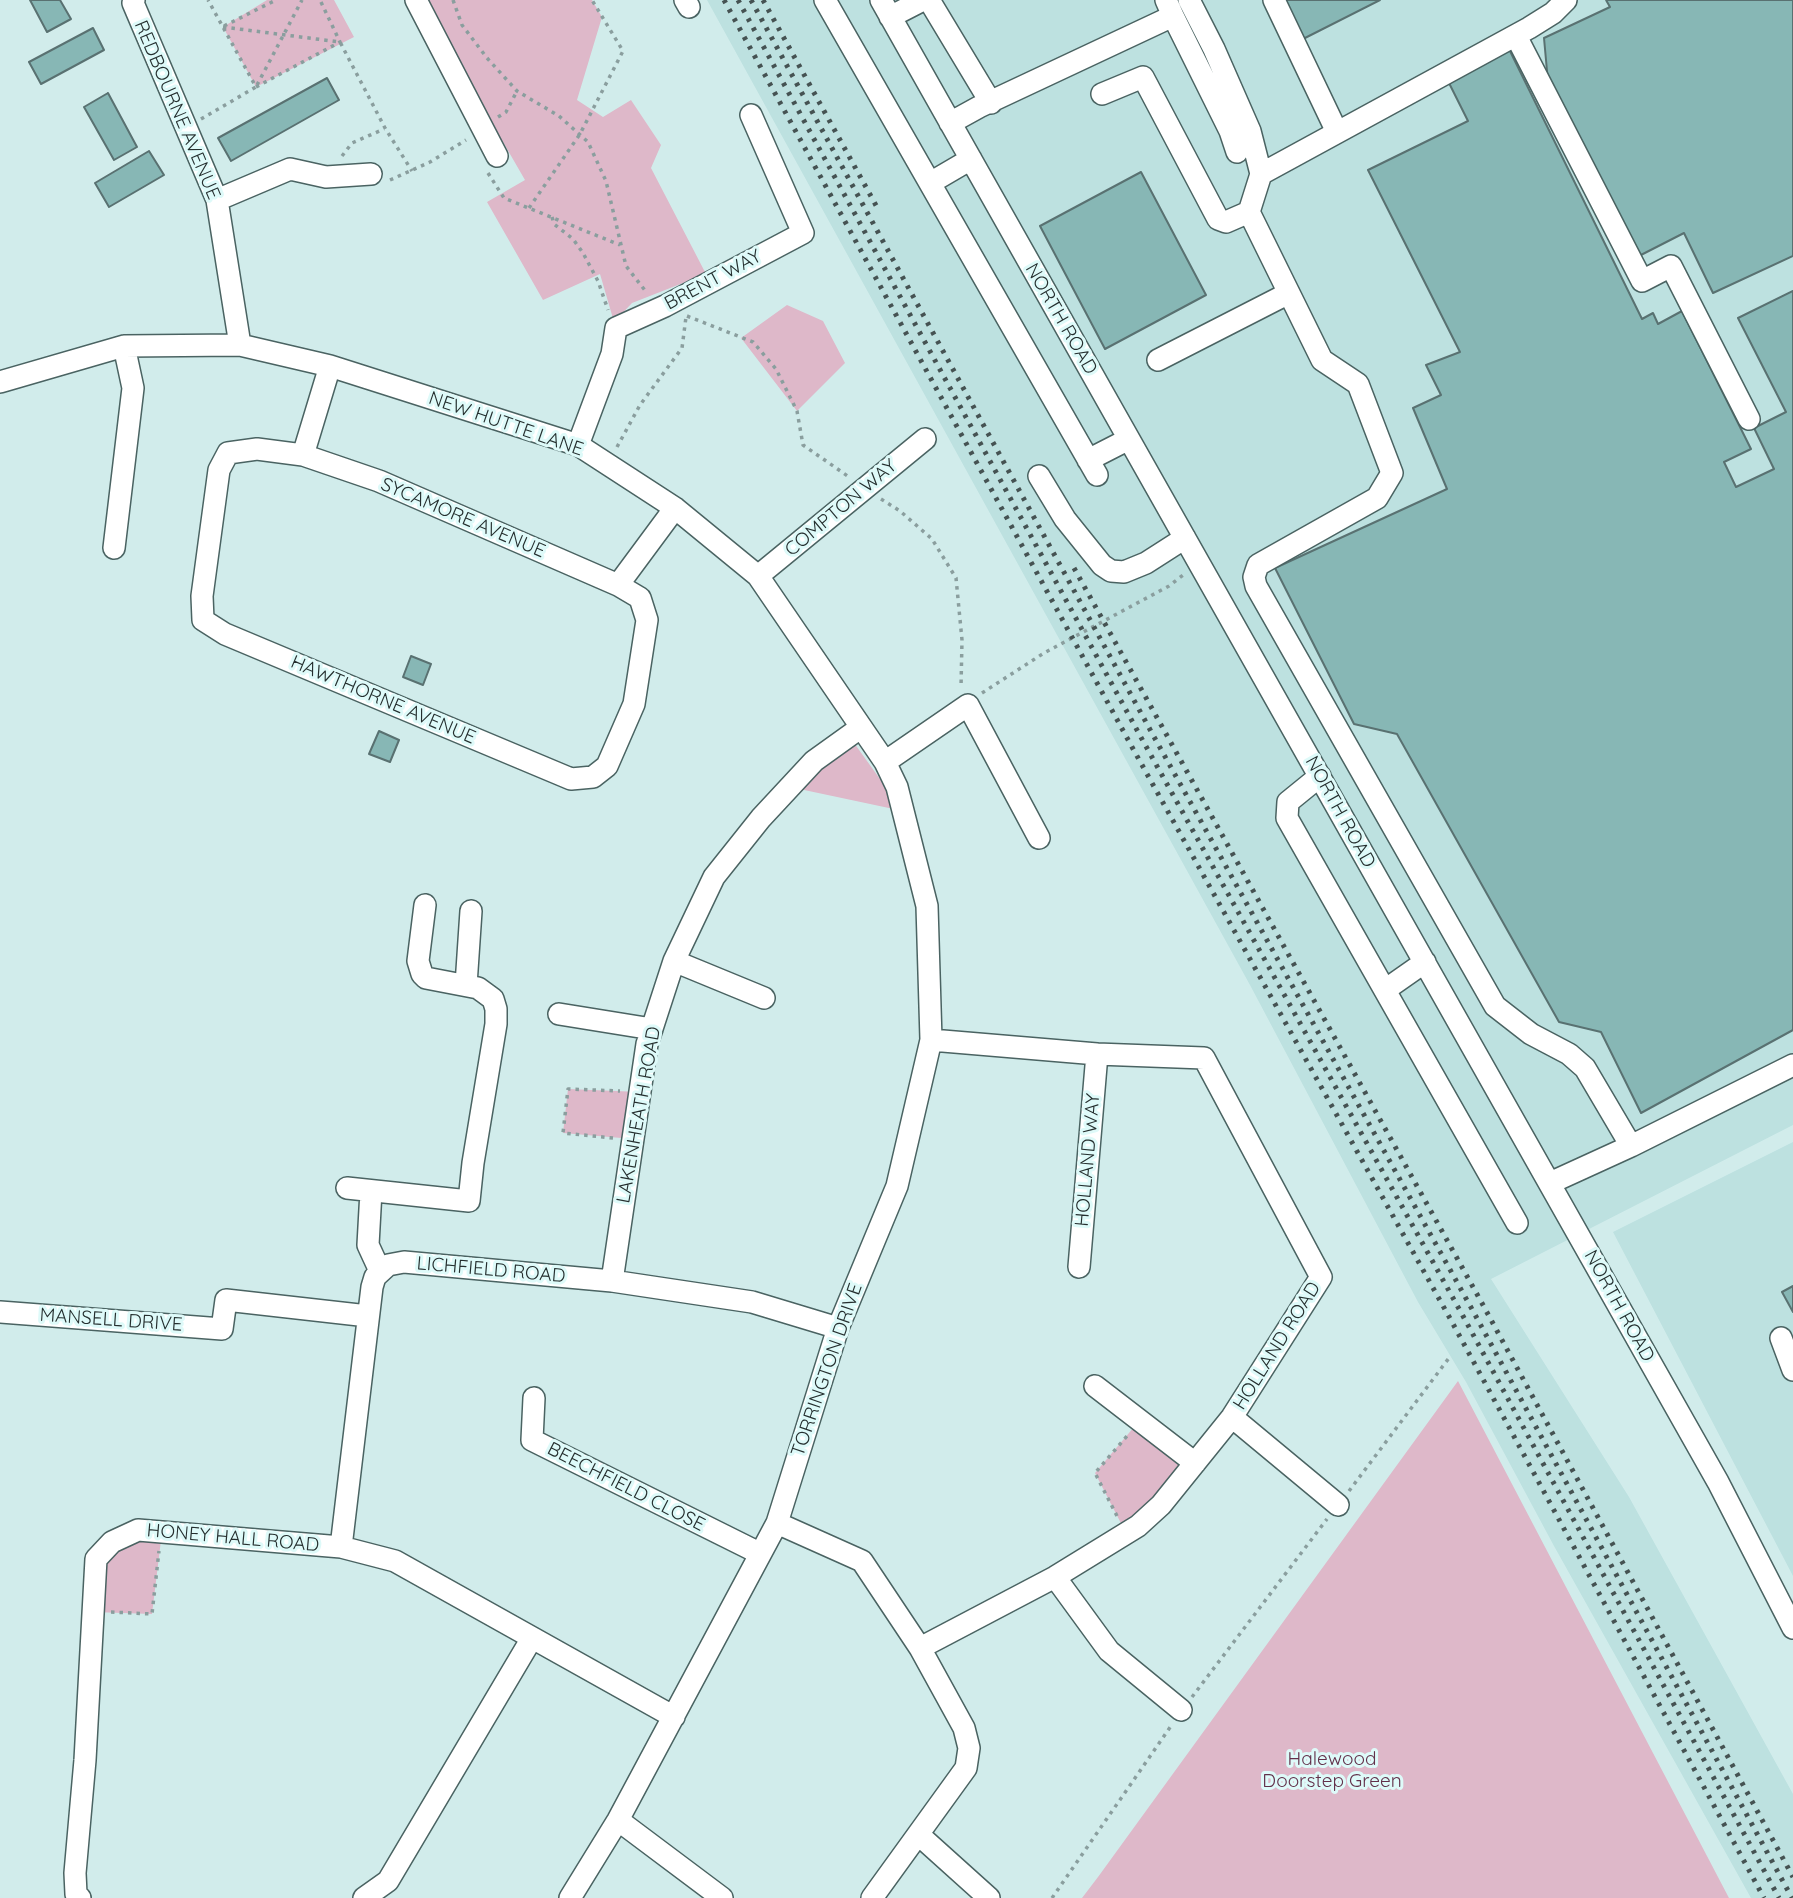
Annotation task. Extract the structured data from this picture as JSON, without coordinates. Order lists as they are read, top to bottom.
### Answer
{
  "streets": {
    "street": [
      "REDBOURNE AVENUE",
      "BRENT WAY",
      "NORTH ROAD",
      "NEW HUTTE LANE",
      "COMPTON WAY",
      "SYCAMORE AVENUE",
      "HAWTHORNE AVENUE",
      "LAKENHEATH ROAD",
      "HOLLAND WAY",
      "LICHFIELD ROAD",
      "MANSELL DRIVE",
      "HOLLAND ROAD",
      "TORRINGTON DRIVE",
      "BEECHFIELD CLOSE",
      "HONEY HALL ROAD"
    ]
  },
  "crossings": [
    ["REDBOURNE AVENUE", "NEW HUTTE LANE"],
    ["NEW HUTTE LANE", "COMPTON WAY"],
    ["NEW HUTTE LANE", "LAKENHEATH ROAD"],
    ["NEW HUTTE LANE", "TORRINGTON DRIVE"],
    ["SYCAMORE AVENUE", "HAWTHORNE AVENUE"],
    ["LAKENHEATH ROAD", "LICHFIELD ROAD"],
    ["HOLLAND WAY", "HOLLAND ROAD"],
    ["LICHFIELD ROAD", "TORRINGTON DRIVE"],
    ["HOLLAND ROAD", "TORRINGTON DRIVE"],
    ["TORRINGTON DRIVE", "BEECHFIELD CLOSE"],
    ["TORRINGTON DRIVE", "HONEY HALL ROAD"]
  ],
  "parks": ["Halewood Doorstep Green"]
}
